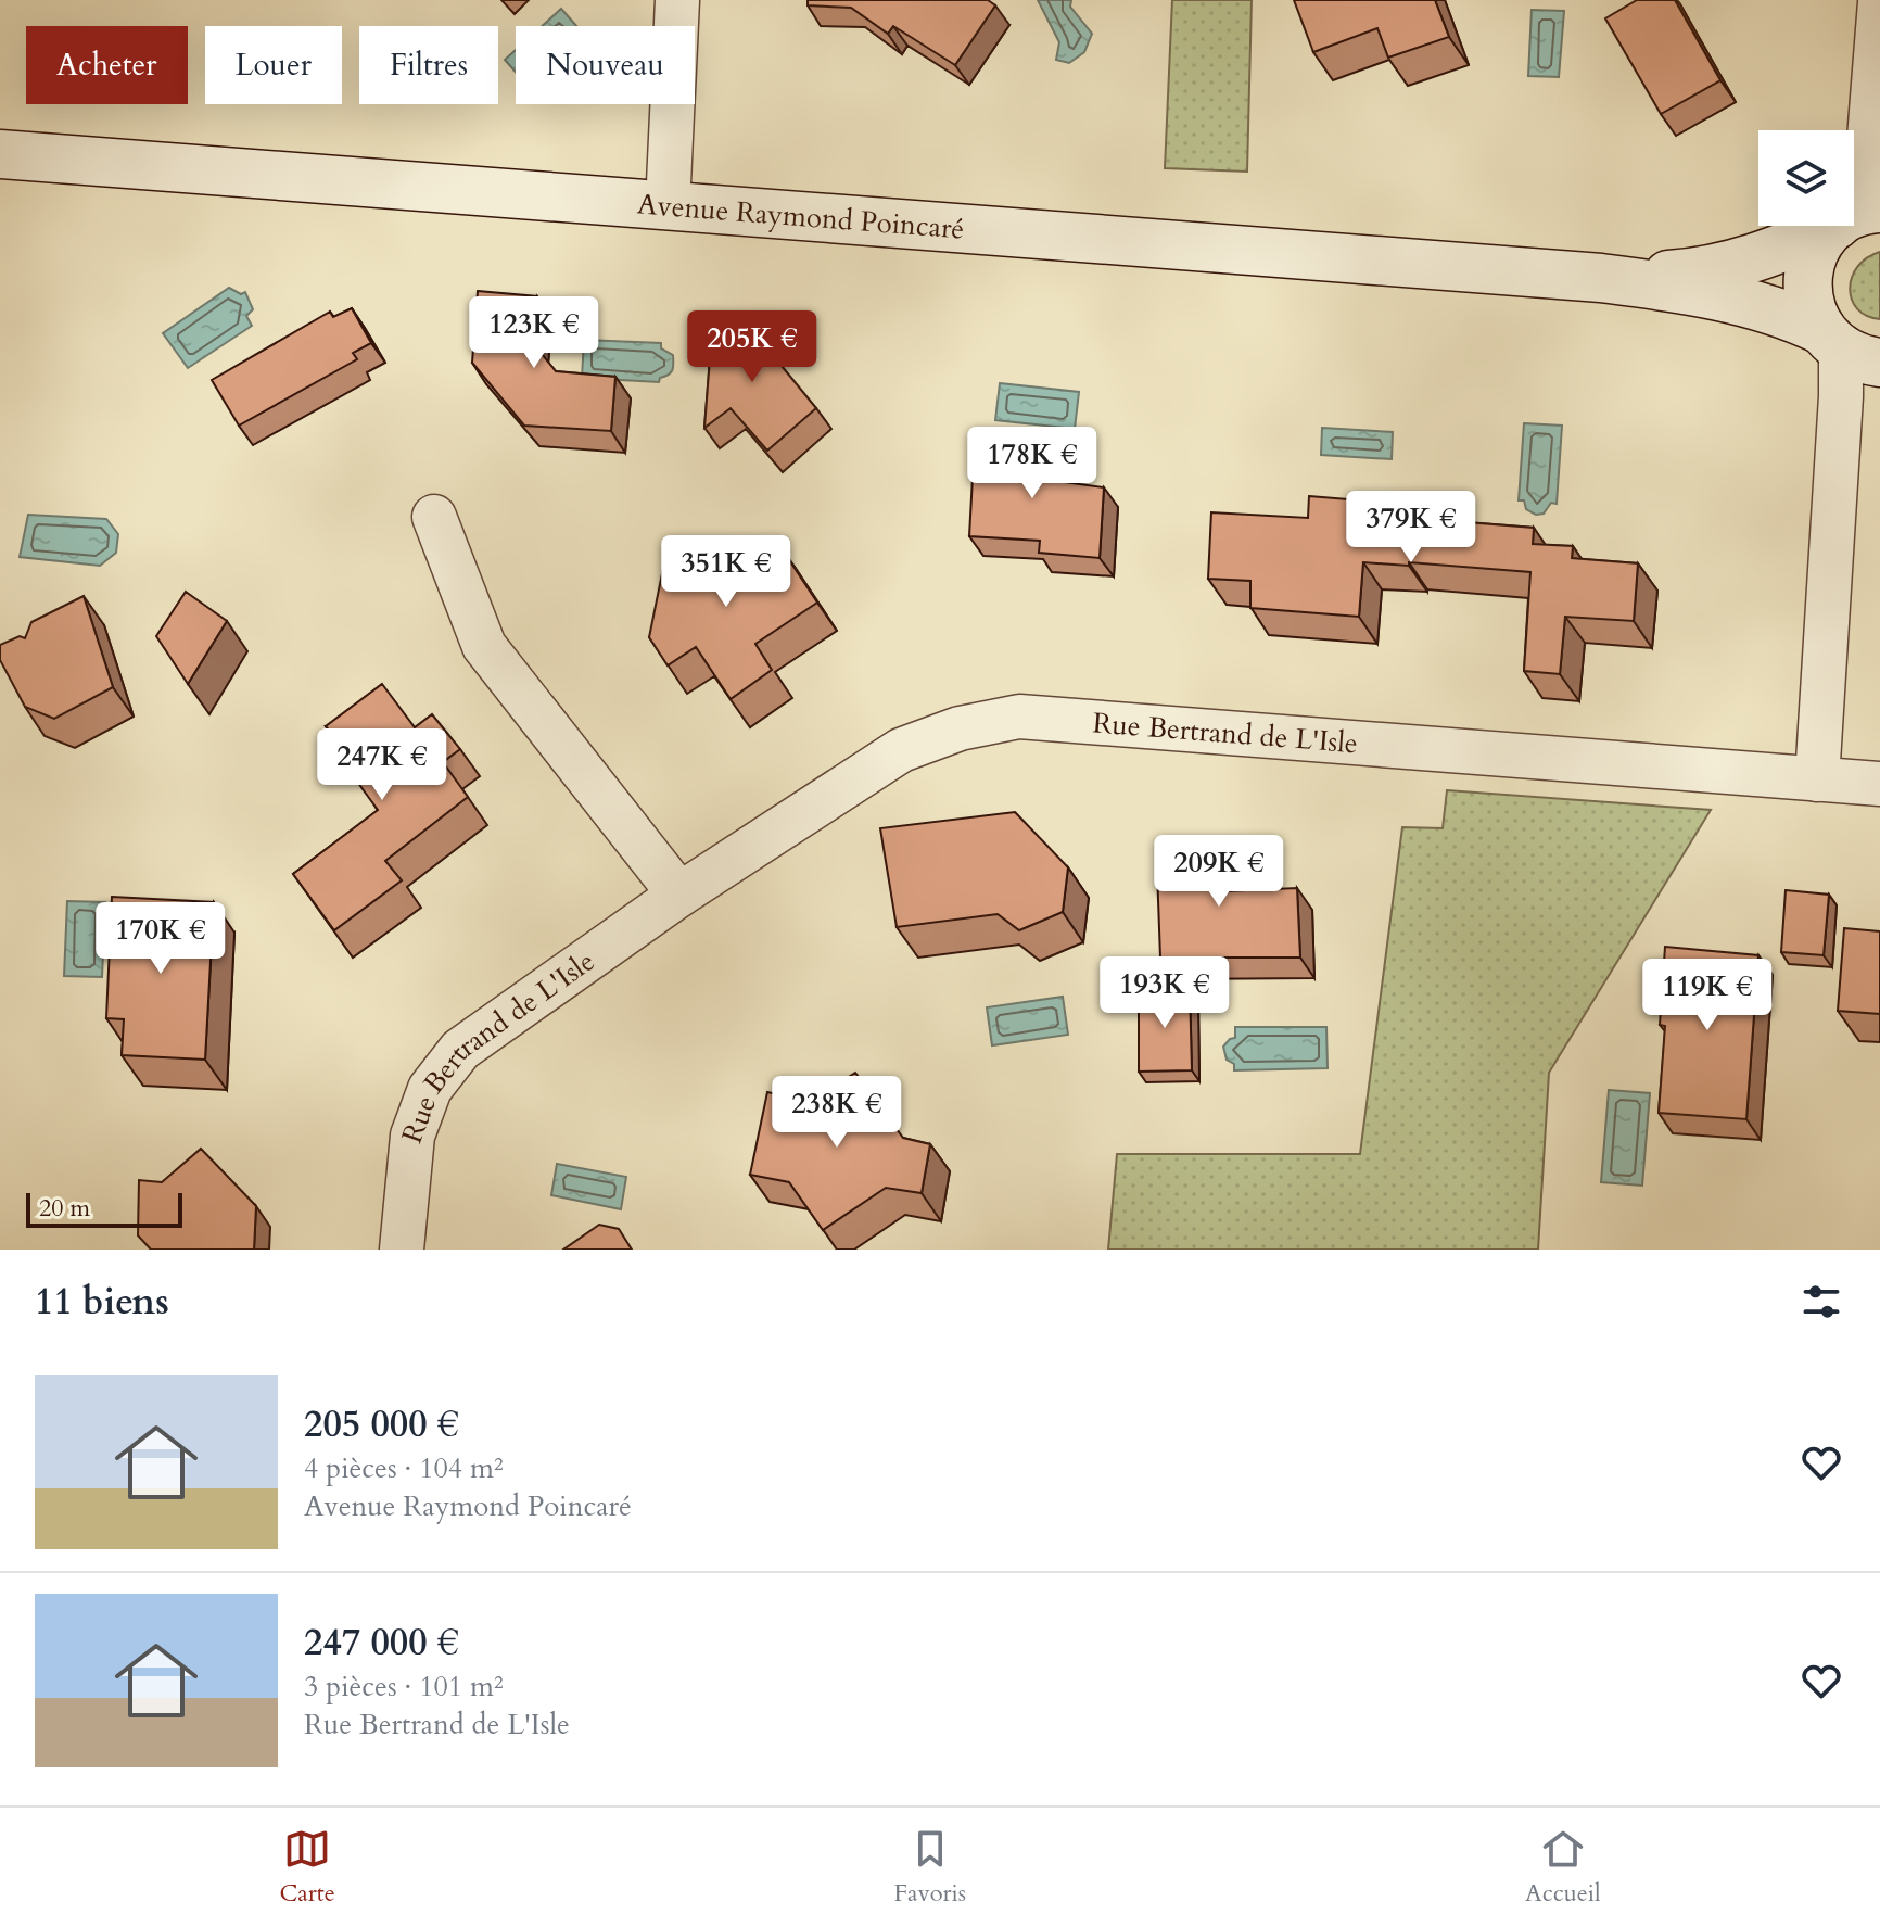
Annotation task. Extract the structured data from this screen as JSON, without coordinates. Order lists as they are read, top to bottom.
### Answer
{
  "streets": {
    "main road": ["Avenue Raymond Poincaré"],
    "street": ["Rue Bertrand de L'Isle"]
  },
  "scale_bar": "20 m",
  "page": {
    "chip": [
      "Acheter",
      "Louer",
      "Filtres",
      "Nouveau"
    ],
    "price": [
      "123K €",
      "205K €",
      "178K €",
      "379K €",
      "351K €",
      "247K €",
      "209K €",
      "170K €",
      "193K €",
      "119K €",
      "238K €"
    ],
    "scale": "20 m",
    "heading": "11 biens",
    "list": [
      {
        "name": "205 000 €",
        "note": "4 pièces · 104 m² · Avenue Raymond Poincaré"
      },
      {
        "name": "247 000 €",
        "note": "3 pièces · 101 m² · Rue Bertrand de L'Isle"
      }
    ],
    "tabs": ["Carte", "Favoris", "Accueil"]
  }
}
